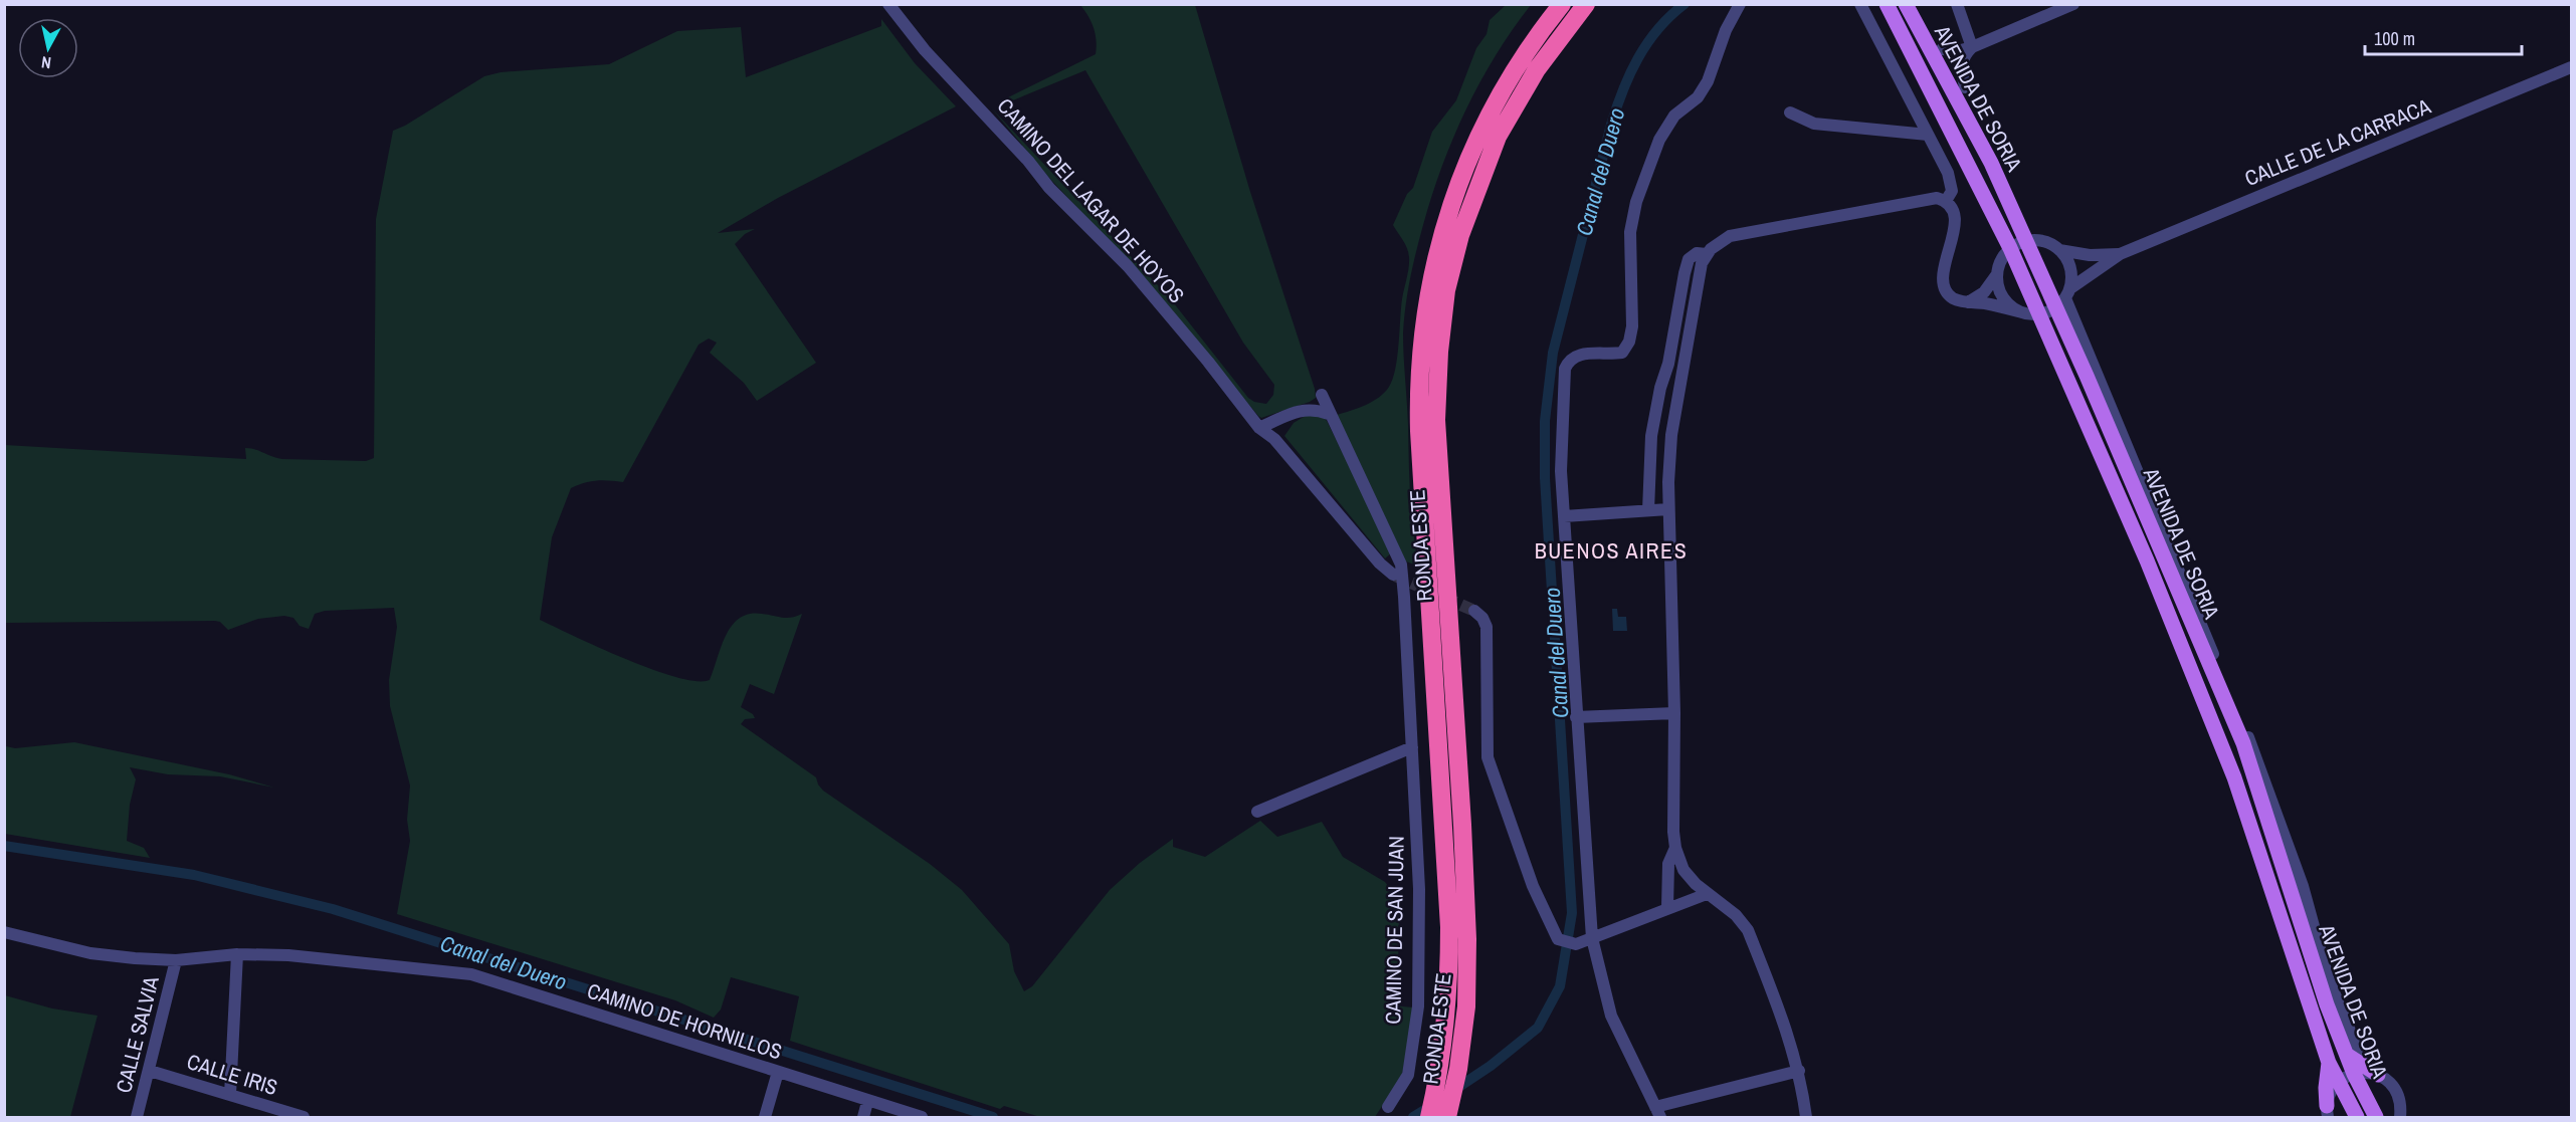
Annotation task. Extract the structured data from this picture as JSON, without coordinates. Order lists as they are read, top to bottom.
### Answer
{
  "streets": {
    "highway": ["RONDA ESTE"],
    "main road": ["AVENIDA DE SORIA"],
    "street": [
      "CALLE DE LA CARRACA",
      "CAMINO DEL LAGAR DE HOYOS",
      "CAMINO DE SAN JUAN",
      "CAMINO DE HORNILLOS",
      "CALLE SALVIA",
      "CALLE IRIS"
    ]
  },
  "crossings": [
    ["AVENIDA DE SORIA", "CALLE DE LA CARRACA"],
    ["CAMINO DE HORNILLOS", "CALLE SALVIA"],
    ["CALLE SALVIA", "CALLE IRIS"]
  ],
  "districts": ["BUENOS AIRES"],
  "water": ["Canal del Duero"],
  "scale_bar": "100 m",
  "north": "bottom"
}
